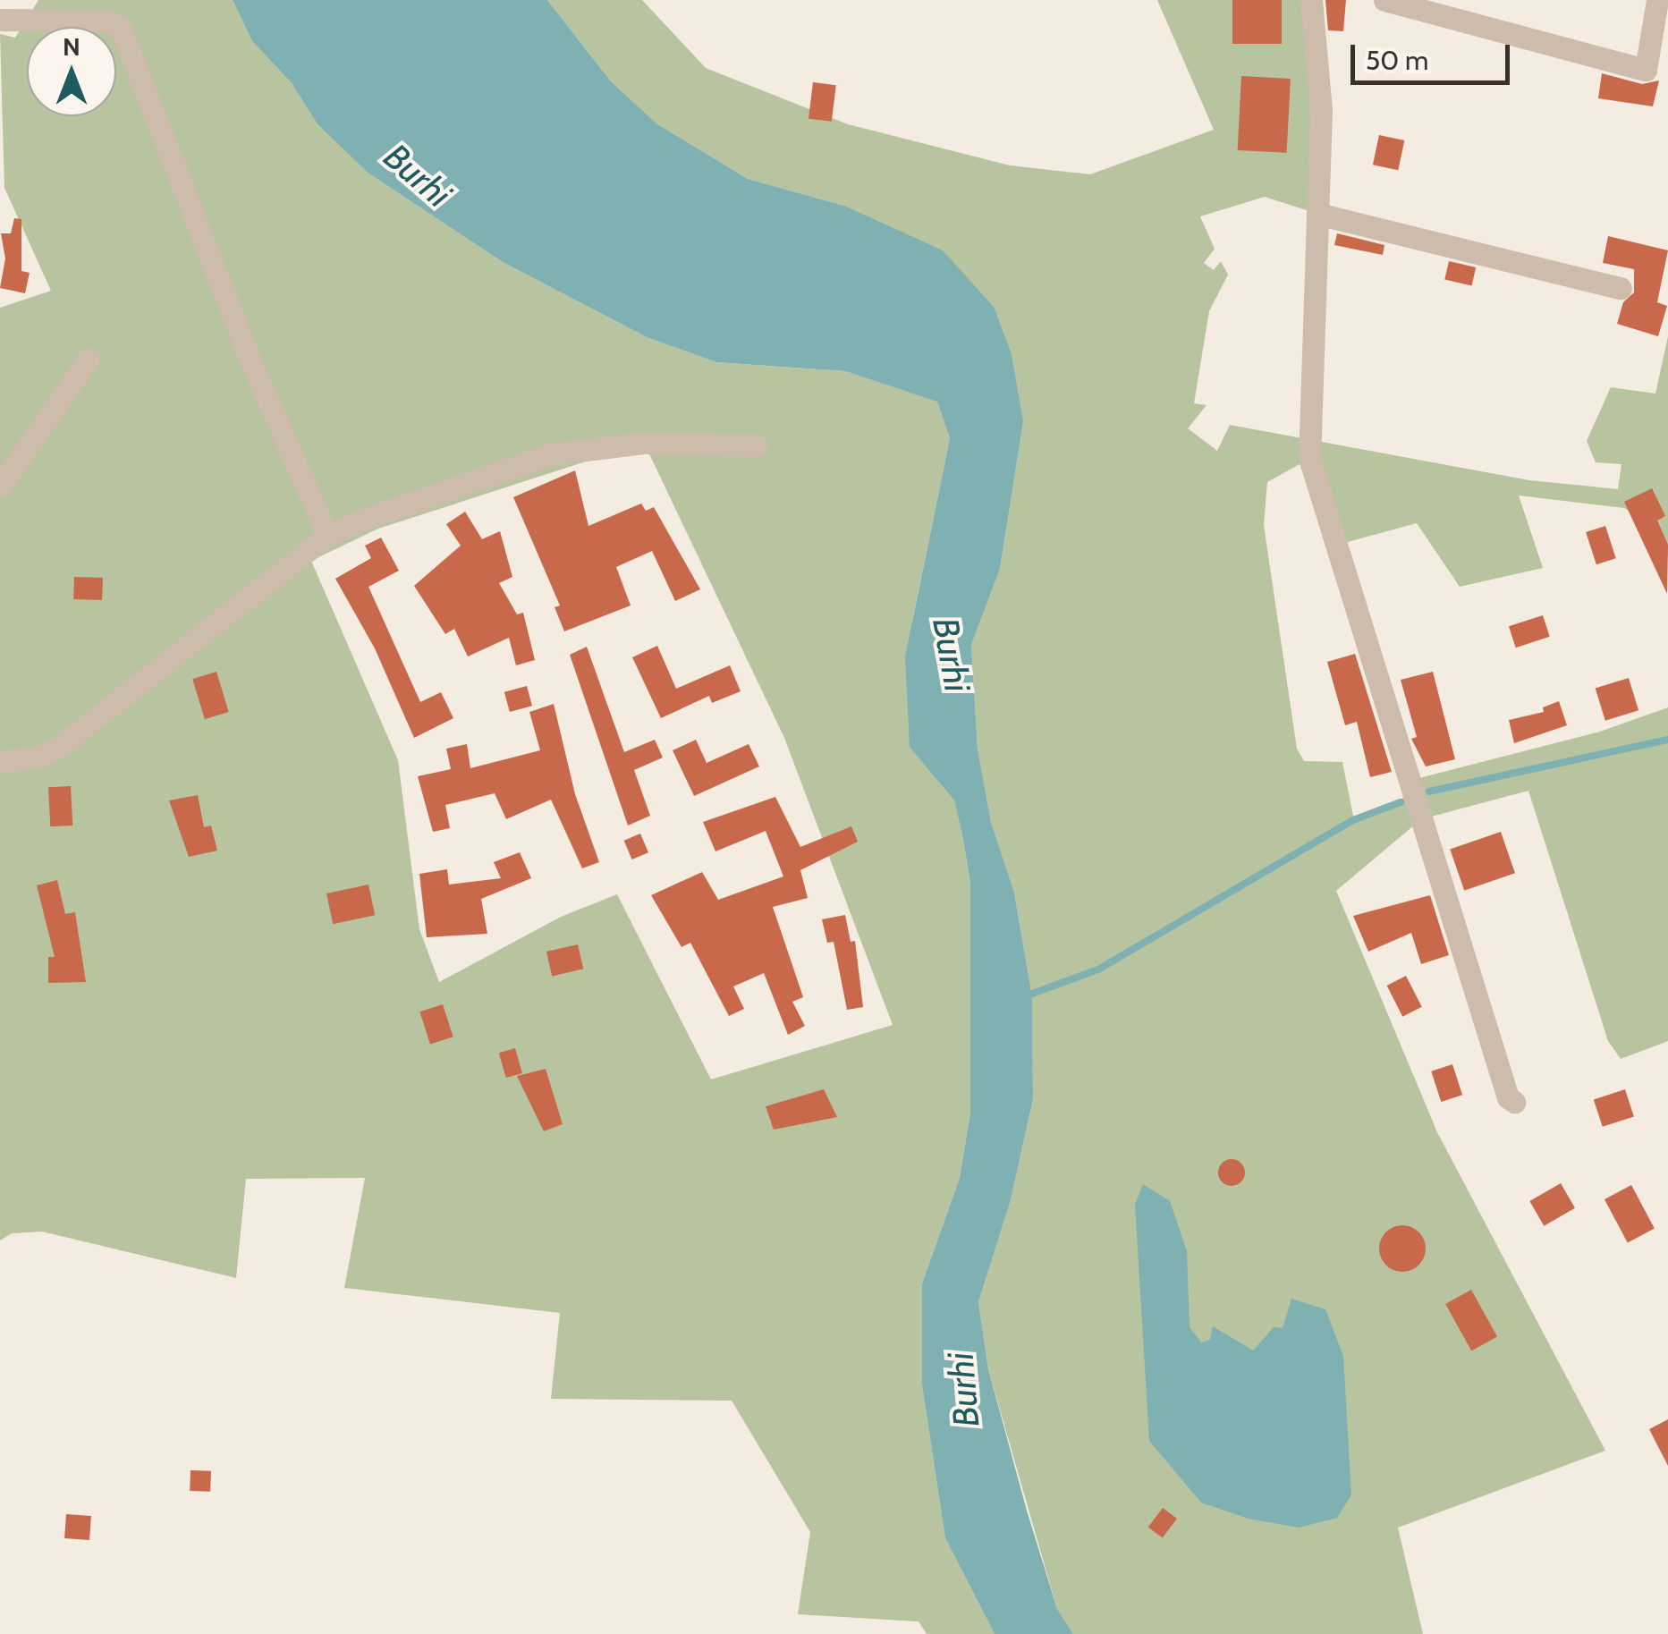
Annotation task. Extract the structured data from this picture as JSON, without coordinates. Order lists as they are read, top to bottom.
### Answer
{
  "water": ["Burhi"],
  "scale_bar": "50 m",
  "north": "top"
}
